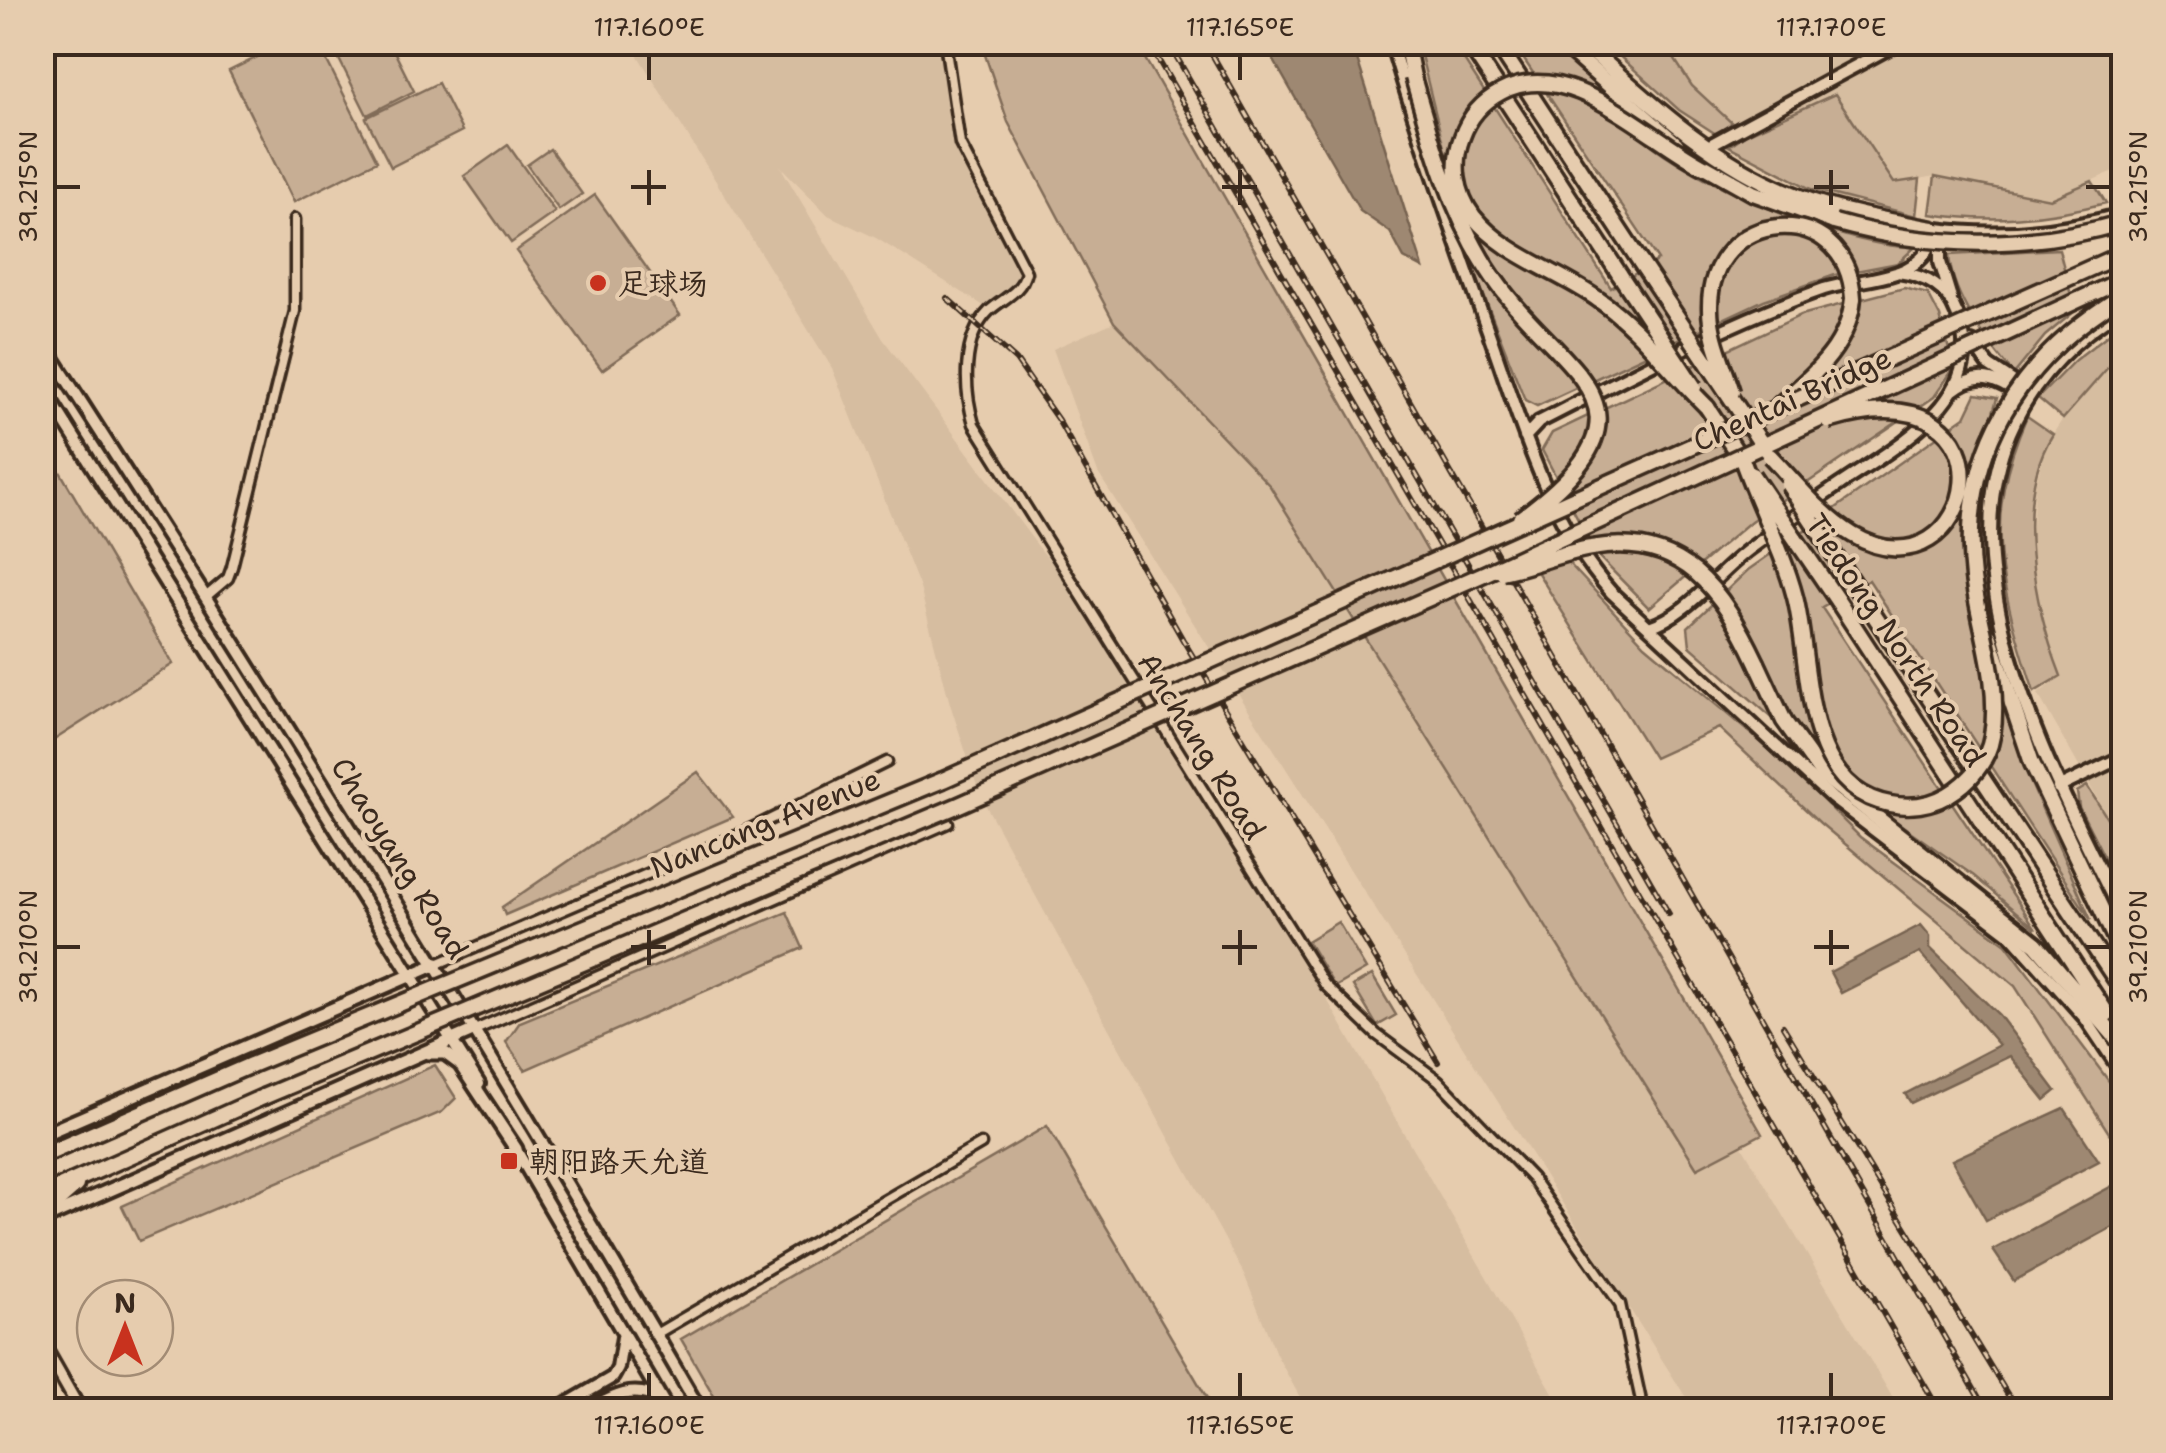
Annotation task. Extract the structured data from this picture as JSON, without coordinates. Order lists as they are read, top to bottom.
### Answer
{
  "streets": {
    "highway": ["Chentai Bridge", "Tiedong North Road", "Nancang Avenue"],
    "street": ["Anchang Road", "Chaoyang Road"]
  },
  "crossings": [
    ["Chentai Bridge", "Nancang Avenue"]
  ],
  "places": {
    "other": ["足球场"],
    "transit": ["朝阳路天允道"]
  },
  "north": "top",
  "coordinates": [
    "117.160°E",
    "117.165°E",
    "117.170°E",
    "39.215°N",
    "39.210°N"
  ]
}
